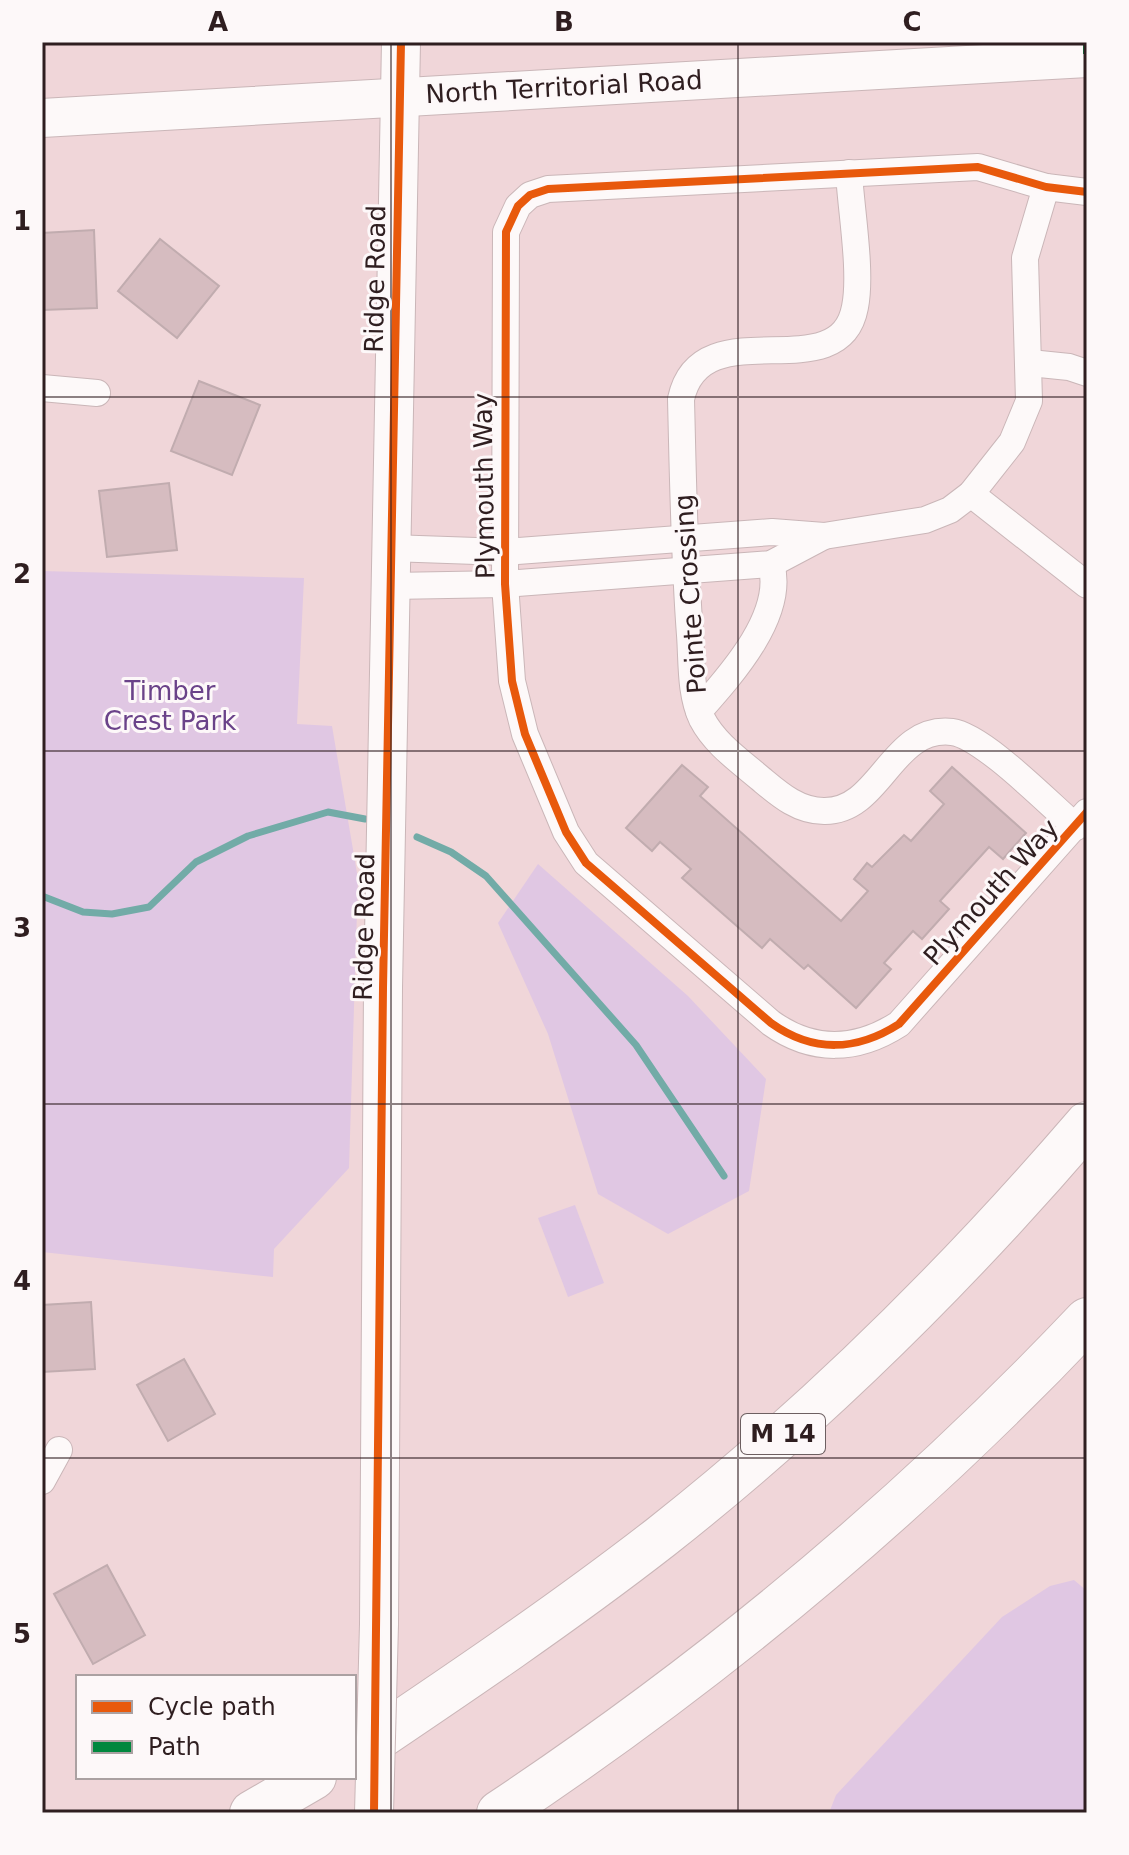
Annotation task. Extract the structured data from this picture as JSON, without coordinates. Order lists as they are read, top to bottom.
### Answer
{
  "streets": {
    "highway": ["M 14"],
    "street": [
      "North Territorial Road",
      "Ridge Road",
      "Plymouth Way",
      "Pointe Crossing"
    ]
  },
  "crossings": [
    ["North Territorial Road", "Ridge Road"],
    ["Plymouth Way", "Pointe Crossing"]
  ],
  "parks": ["Timber Crest Park"],
  "legend": ["Cycle path", "Path"],
  "grid": {
    "columns": ["A", "B", "C"],
    "rows": [
      "1",
      "2",
      "3",
      "4",
      "5"
    ]
  }
}
